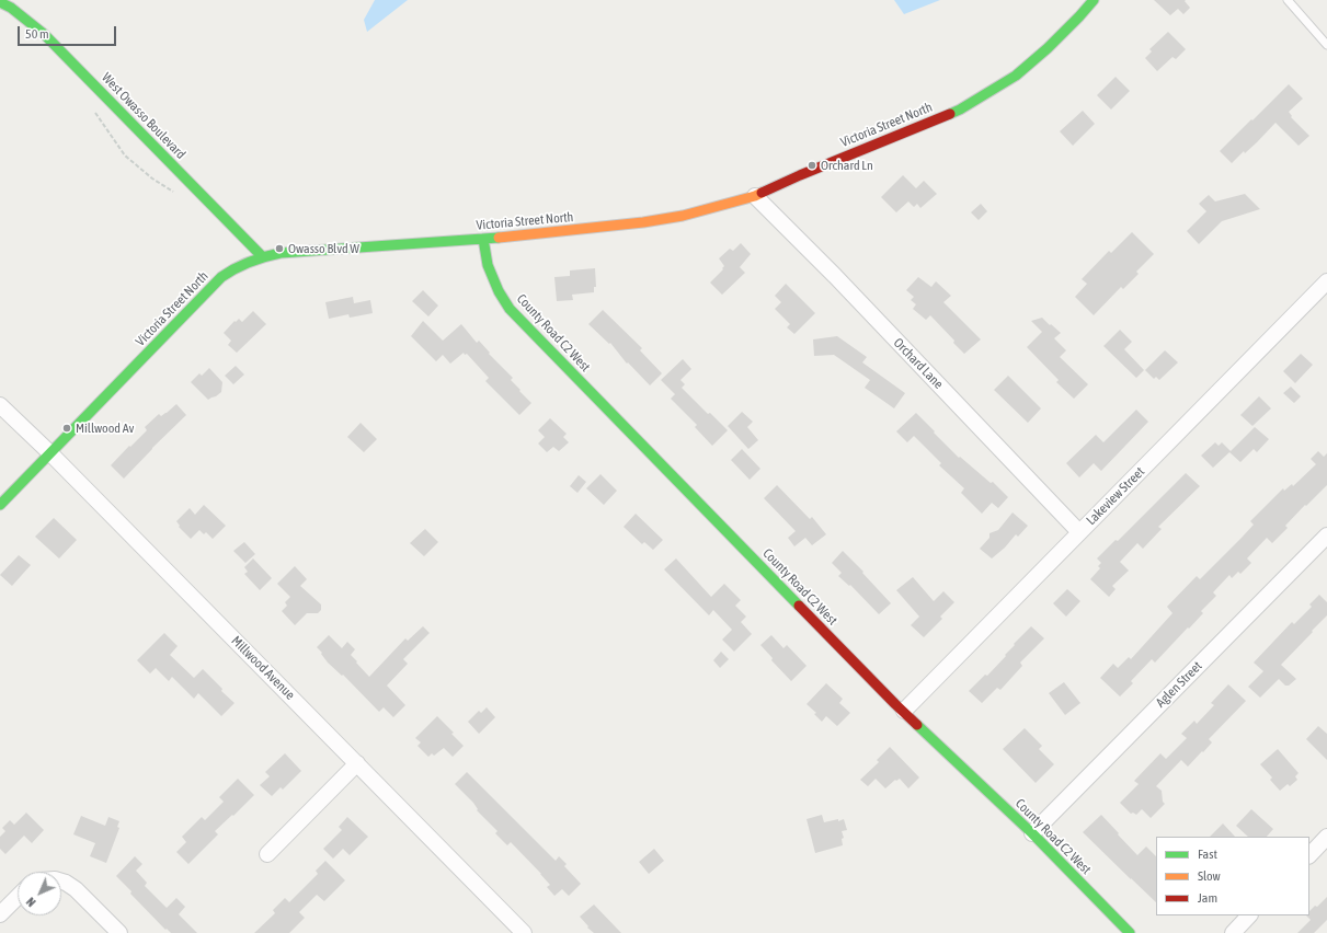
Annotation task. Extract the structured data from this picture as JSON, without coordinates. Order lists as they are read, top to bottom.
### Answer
{
  "streets": {
    "street": [
      "West Owasso Boulevard",
      "Victoria Street North",
      "County Road C2 West",
      "Orchard Lane",
      "Lakeview Street",
      "Millwood Avenue",
      "Aglen Street"
    ]
  },
  "crossings": [
    ["West Owasso Boulevard", "Victoria Street North"],
    ["Victoria Street North", "County Road C2 West"],
    ["Victoria Street North", "Orchard Lane"],
    ["Victoria Street North", "Millwood Avenue"],
    ["County Road C2 West", "Lakeview Street"],
    ["County Road C2 West", "Aglen Street"],
    ["Orchard Lane", "Lakeview Street"]
  ],
  "places": ["Orchard Ln", "Owasso Blvd W", "Millwood Av"],
  "legend": ["Fast", "Slow", "Jam"],
  "scale_bar": "50 m",
  "north": "bottom left"
}
